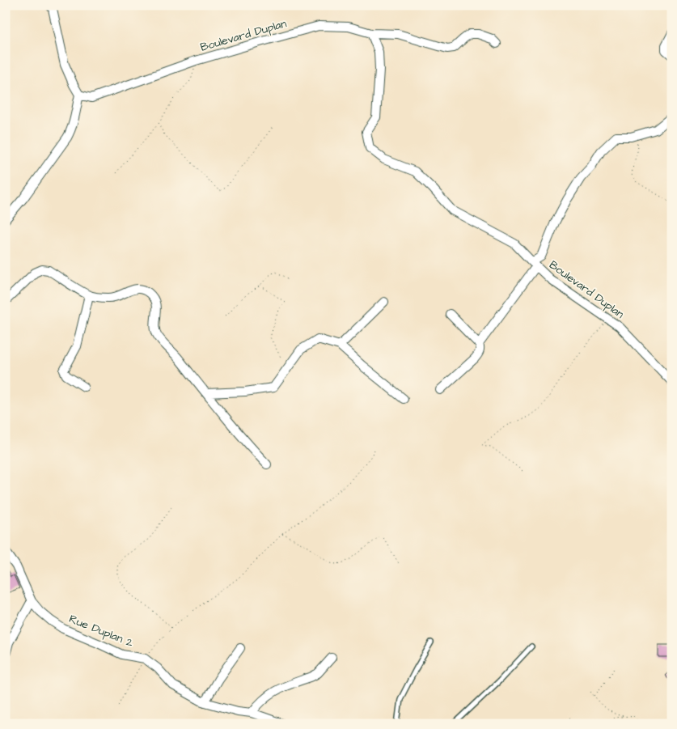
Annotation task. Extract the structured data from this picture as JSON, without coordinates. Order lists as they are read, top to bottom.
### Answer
{
  "streets": {
    "street": ["Boulevard Duplan", "Rue Duplan 2"]
  }
}
